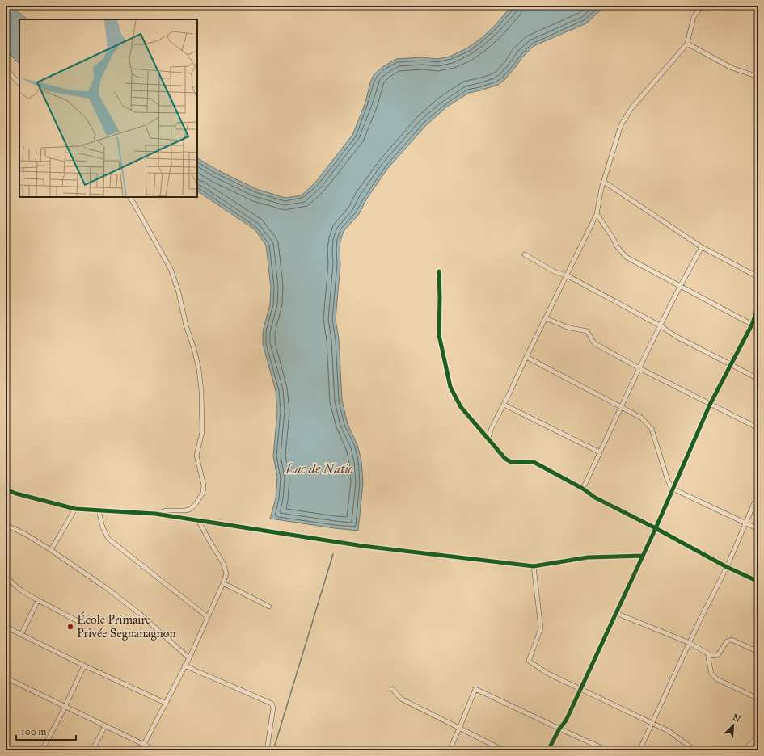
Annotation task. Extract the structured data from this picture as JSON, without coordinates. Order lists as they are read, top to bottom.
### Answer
{
  "water": ["Lac de Natio"],
  "places": ["École Primaire Privée Segnanagnon"],
  "scale_bar": "100 m",
  "north": "top right"
}
